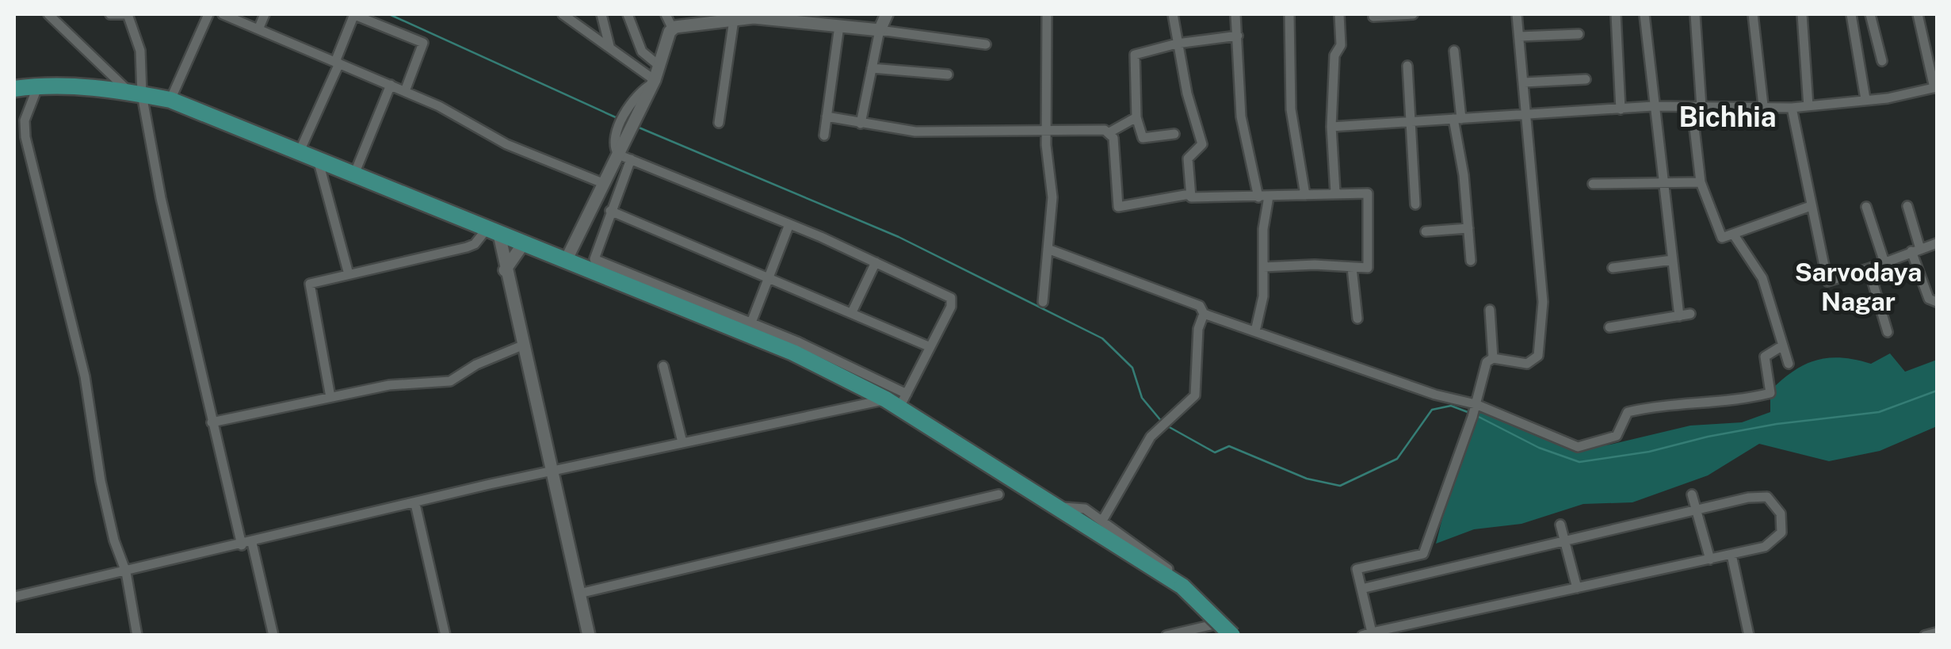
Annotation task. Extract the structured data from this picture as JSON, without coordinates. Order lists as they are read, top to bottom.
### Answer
{
  "districts": ["Bichhia", "Sarvodaya Nagar"]
}
